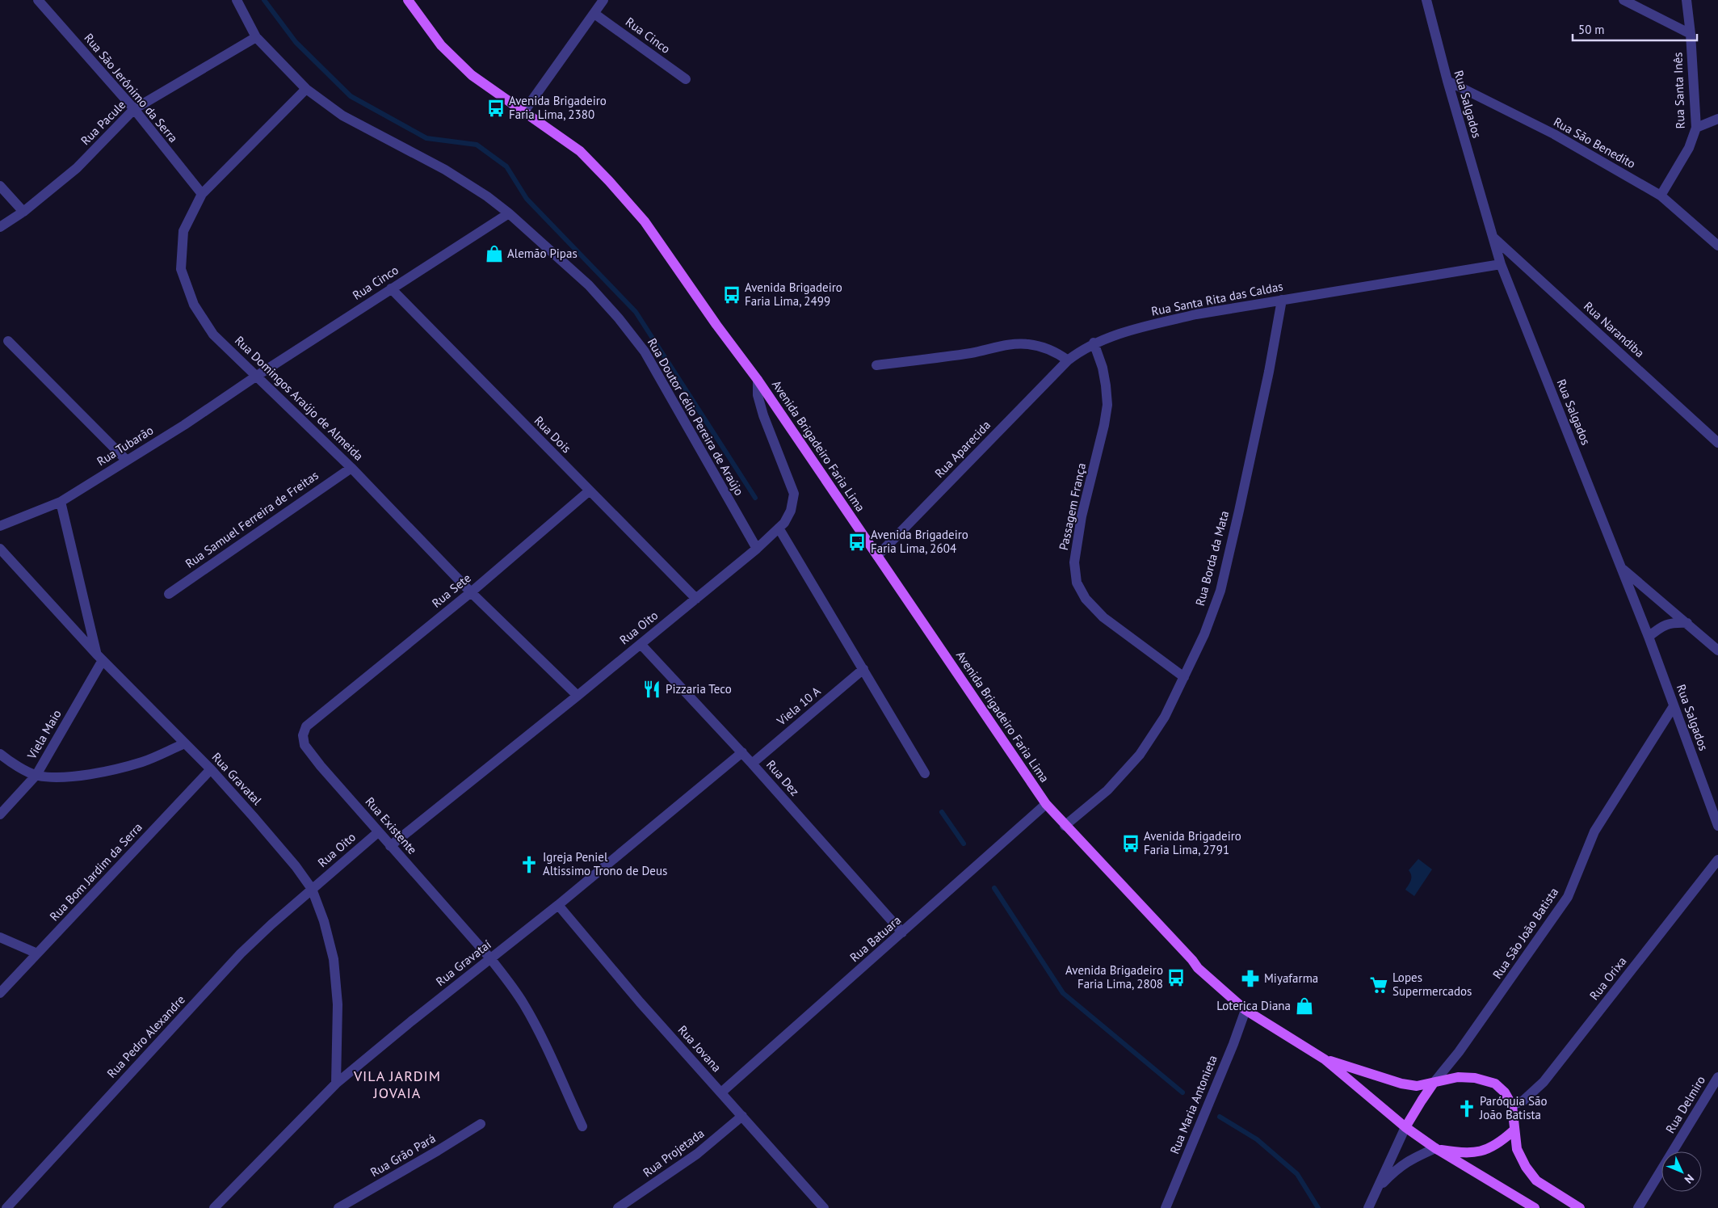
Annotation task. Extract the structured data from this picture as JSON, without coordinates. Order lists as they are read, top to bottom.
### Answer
{
  "streets": {
    "main road": ["Avenida Brigadeiro Faria Lima"],
    "street": [
      "Rua Cinco",
      "Rua São Jerônimo da Serra",
      "Rua Santa Inês",
      "Rua Salgados",
      "Rua Pacule",
      "Rua São Benedito",
      "Rua Santa Rita das Caldas",
      "Rua Narandiba",
      "Rua Domingos Araújo de Almeida",
      "Rua Doutor Célio Pereira de Araújo",
      "Rua Dois",
      "Rua Tubarão",
      "Rua Aparecida",
      "Passagem França",
      "Rua Samuel Ferreira de Freitas",
      "Rua Borda da Mata",
      "Rua Sete",
      "Rua Oito",
      "Viela 10 A",
      "Viela Maio",
      "Rua Dez",
      "Rua Gravatal",
      "Rua Existente",
      "Rua Bom Jardim da Serra",
      "Rua São João Batista",
      "Rua Batuara",
      "Rua Gravataí",
      "Rua Orixa",
      "Rua Pedro Alexandre",
      "Rua Jovana",
      "Rua Maria Antonieta",
      "Rua Delmiro",
      "Rua Projetada",
      "Rua Grão Pará"
    ]
  },
  "crossings": [
    ["Rua Cinco", "Rua Domingos Araújo de Almeida"],
    ["Rua Cinco", "Rua Doutor Célio Pereira de Araújo"],
    ["Rua Cinco", "Rua Dois"],
    ["Rua Cinco", "Rua Tubarão"],
    ["Rua São Jerônimo da Serra", "Rua Pacule"],
    ["Rua São Jerônimo da Serra", "Rua Domingos Araújo de Almeida"],
    ["Rua Santa Inês", "Rua São Benedito"],
    ["Rua Salgados", "Rua São Benedito"],
    ["Rua Salgados", "Rua Santa Rita das Caldas"],
    ["Rua Salgados", "Rua Narandiba"],
    ["Rua Salgados", "Rua São João Batista"],
    ["Rua Pacule", "Rua Doutor Célio Pereira de Araújo"],
    ["Rua Santa Rita das Caldas", "Rua Aparecida"],
    ["Rua Santa Rita das Caldas", "Passagem França"],
    ["Rua Santa Rita das Caldas", "Rua Borda da Mata"],
    ["Rua Domingos Araújo de Almeida", "Rua Doutor Célio Pereira de Araújo"],
    ["Rua Domingos Araújo de Almeida", "Rua Tubarão"],
    ["Rua Domingos Araújo de Almeida", "Rua Samuel Ferreira de Freitas"],
    ["Rua Domingos Araújo de Almeida", "Rua Sete"],
    ["Rua Domingos Araújo de Almeida", "Rua Oito"],
    ["Rua Doutor Célio Pereira de Araújo", "Rua Oito"],
    ["Rua Dois", "Rua Sete"],
    ["Rua Dois", "Rua Oito"],
    ["Avenida Brigadeiro Faria Lima", "Rua Aparecida"],
    ["Avenida Brigadeiro Faria Lima", "Rua Borda da Mata"],
    ["Avenida Brigadeiro Faria Lima", "Rua Oito"],
    ["Avenida Brigadeiro Faria Lima", "Rua São João Batista"],
    ["Avenida Brigadeiro Faria Lima", "Rua Batuara"],
    ["Avenida Brigadeiro Faria Lima", "Rua Orixa"],
    ["Avenida Brigadeiro Faria Lima", "Rua Maria Antonieta"],
    ["Passagem França", "Rua Borda da Mata"],
    ["Rua Sete", "Rua Existente"],
    ["Rua Oito", "Rua Dez"],
    ["Rua Oito", "Rua Gravatal"],
    ["Rua Oito", "Rua Existente"],
    ["Rua Oito", "Rua Pedro Alexandre"],
    ["Viela 10 A", "Rua Dez"],
    ["Viela Maio", "Rua Gravatal"],
    ["Rua Dez", "Rua Batuara"],
    ["Rua Dez", "Rua Gravataí"],
    ["Rua Gravatal", "Rua Bom Jardim da Serra"],
    ["Rua Gravatal", "Rua Gravataí"],
    ["Rua Gravatal", "Rua Pedro Alexandre"],
    ["Rua Existente", "Rua Gravataí"],
    ["Rua São João Batista", "Rua Orixa"],
    ["Rua Batuara", "Rua Jovana"],
    ["Rua Gravataí", "Rua Jovana"],
    ["Rua Jovana", "Rua Projetada"]
  ],
  "districts": ["VILA JARDIM JOVAIA"],
  "places": {
    "bus stop": [
      "Avenida Brigadeiro Faria Lima, 2380",
      "Avenida Brigadeiro Faria Lima, 2499",
      "Avenida Brigadeiro Faria Lima, 2604",
      "Avenida Brigadeiro Faria Lima, 2791",
      "Avenida Brigadeiro Faria Lima, 2808"
    ],
    "shop": ["Alemão Pipas", "Loterica Diana"],
    "restaurant": ["Pizzaria Teco"],
    "church": ["Igreja Peniel Altissimo Trono de Deus", "Paróquia São João Batista"],
    "pharmacy": ["Miyafarma"],
    "supermarket": ["Lopes Supermercados"]
  },
  "scale_bar": "50 m",
  "north": "bottom right"
}
